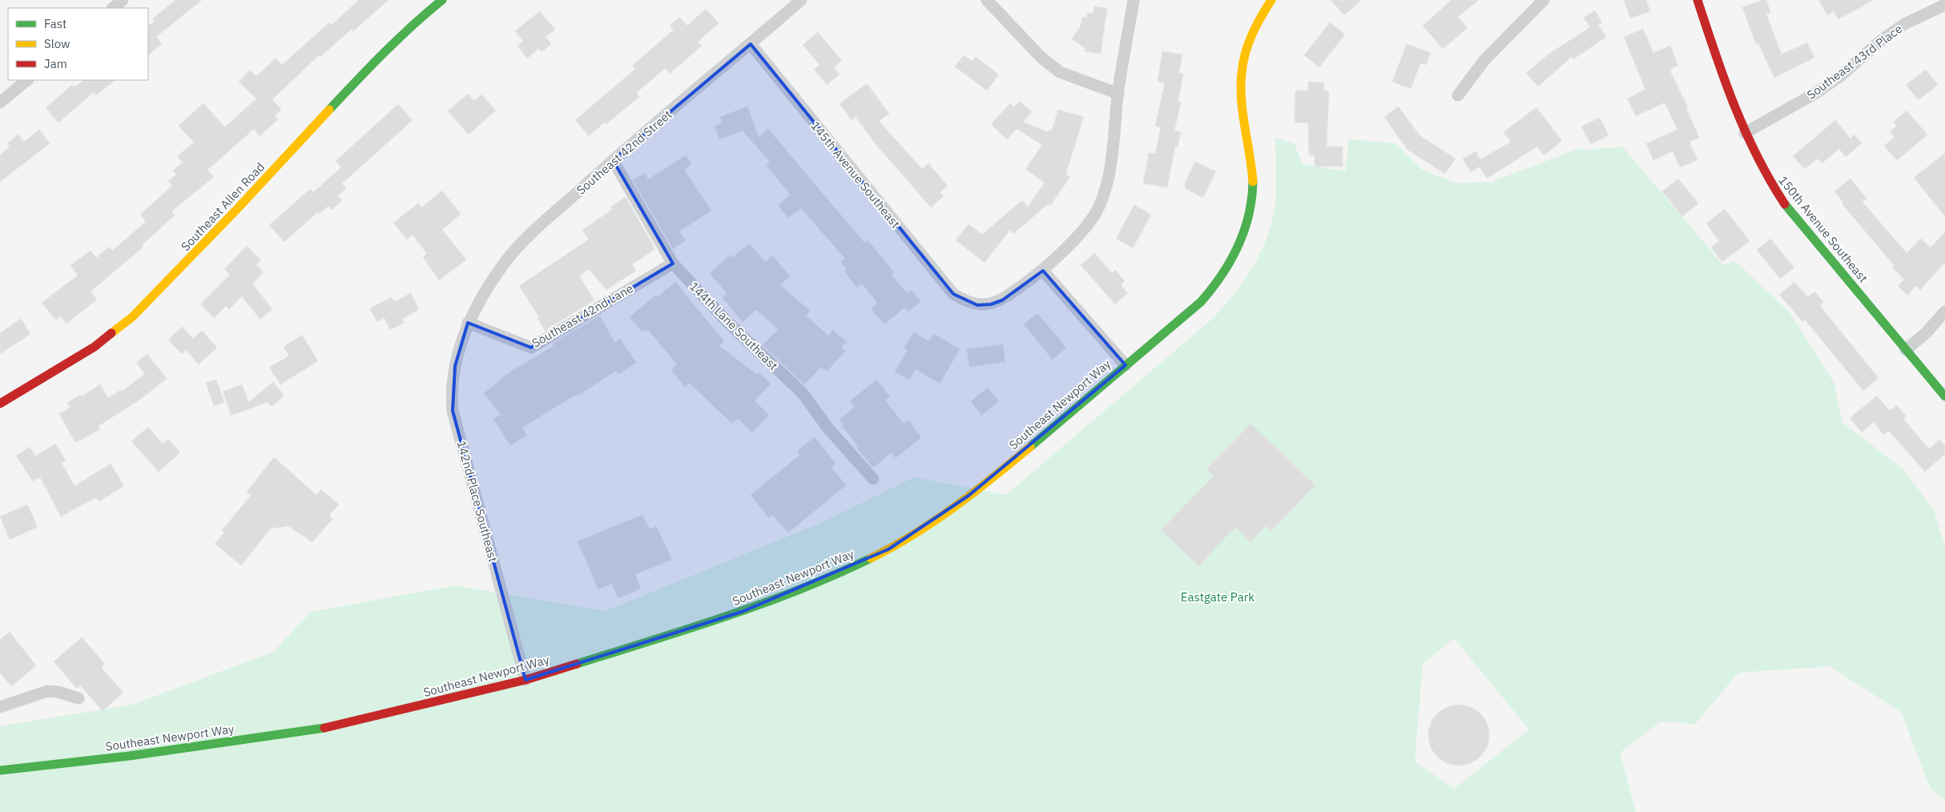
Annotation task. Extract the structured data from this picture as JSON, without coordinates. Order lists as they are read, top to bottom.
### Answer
{
  "streets": {
    "main road": ["Southeast Allen Road", "150th Avenue Southeast", "Southeast Newport Way"],
    "street": [
      "Southeast 43rd Place",
      "Southeast 42nd Street",
      "145th Avenue Southeast",
      "Southeast 42nd Lane",
      "144th Lane Southeast",
      "142nd Place Southeast"
    ]
  },
  "crossings": [
    ["Southeast 43rd Place", "150th Avenue Southeast"],
    ["Southeast 42nd Street", "145th Avenue Southeast"],
    ["Southeast 42nd Street", "Southeast 42nd Lane"],
    ["Southeast 42nd Street", "144th Lane Southeast"],
    ["Southeast 42nd Street", "142nd Place Southeast"],
    ["Southeast 42nd Lane", "144th Lane Southeast"],
    ["Southeast 42nd Lane", "142nd Place Southeast"],
    ["Southeast Newport Way", "142nd Place Southeast"]
  ],
  "parks": ["Eastgate Park"],
  "legend": ["Fast", "Slow", "Jam"]
}
